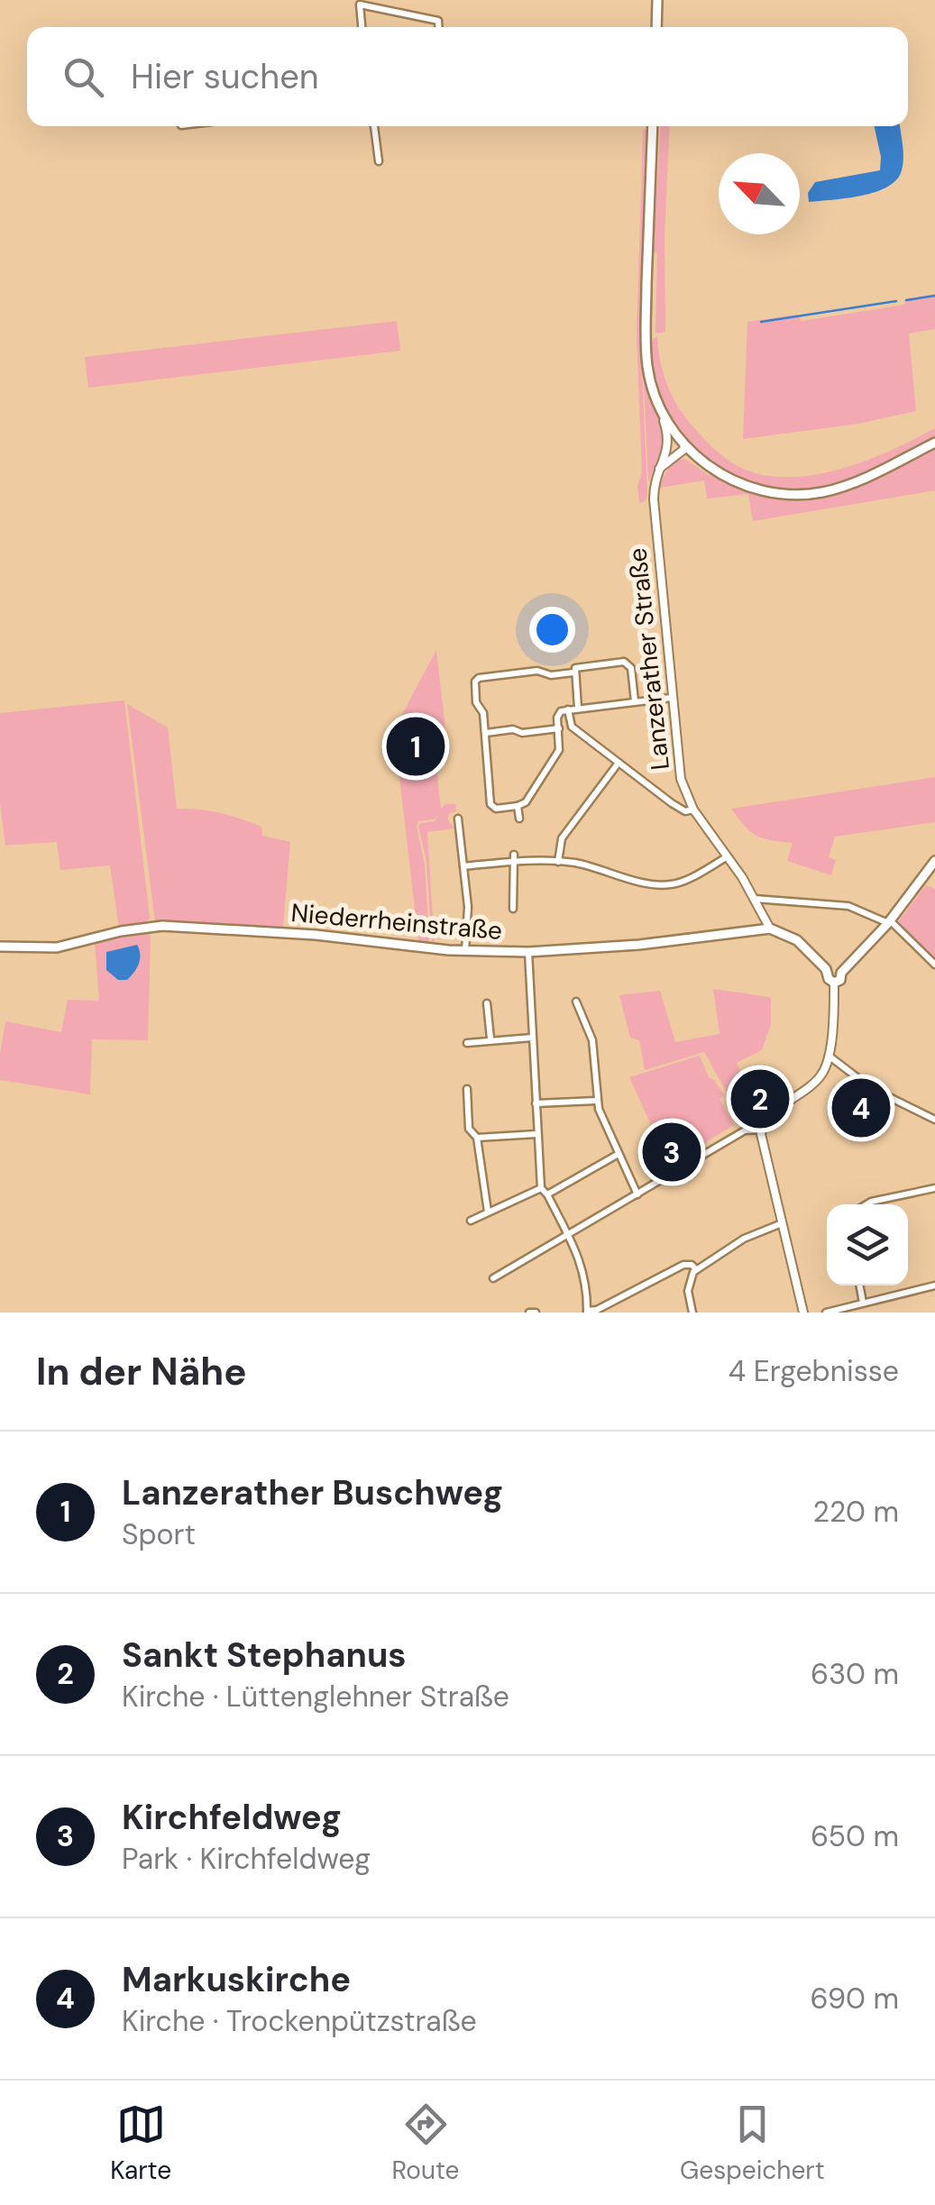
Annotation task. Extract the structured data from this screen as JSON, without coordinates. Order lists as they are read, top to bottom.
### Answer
{
  "streets": {
    "main road": ["Niederrheinstraße"],
    "street": ["Lanzerather Straße"]
  },
  "crossings": [
    ["Lanzerather Straße", "Niederrheinstraße"]
  ],
  "north": "top left",
  "page": {
    "search": "Hier suchen",
    "pins": [
      "1",
      "2",
      "4",
      "3"
    ],
    "heading": ["In der Nähe", "4 Ergebnisse"],
    "list": [
      {
        "mark": "1",
        "name": "Lanzerather Buschweg",
        "note": "Sport",
        "value": "220 m"
      },
      {
        "mark": "2",
        "name": "Sankt Stephanus",
        "note": "Kirche · Lüttenglehner Straße",
        "value": "630 m"
      },
      {
        "mark": "3",
        "name": "Kirchfeldweg",
        "note": "Park · Kirchfeldweg",
        "value": "650 m"
      },
      {
        "mark": "4",
        "name": "Markuskirche",
        "note": "Kirche · Trockenpützstraße",
        "value": "690 m"
      }
    ],
    "nav": ["Karte", "Route", "Gespeichert"]
  }
}
